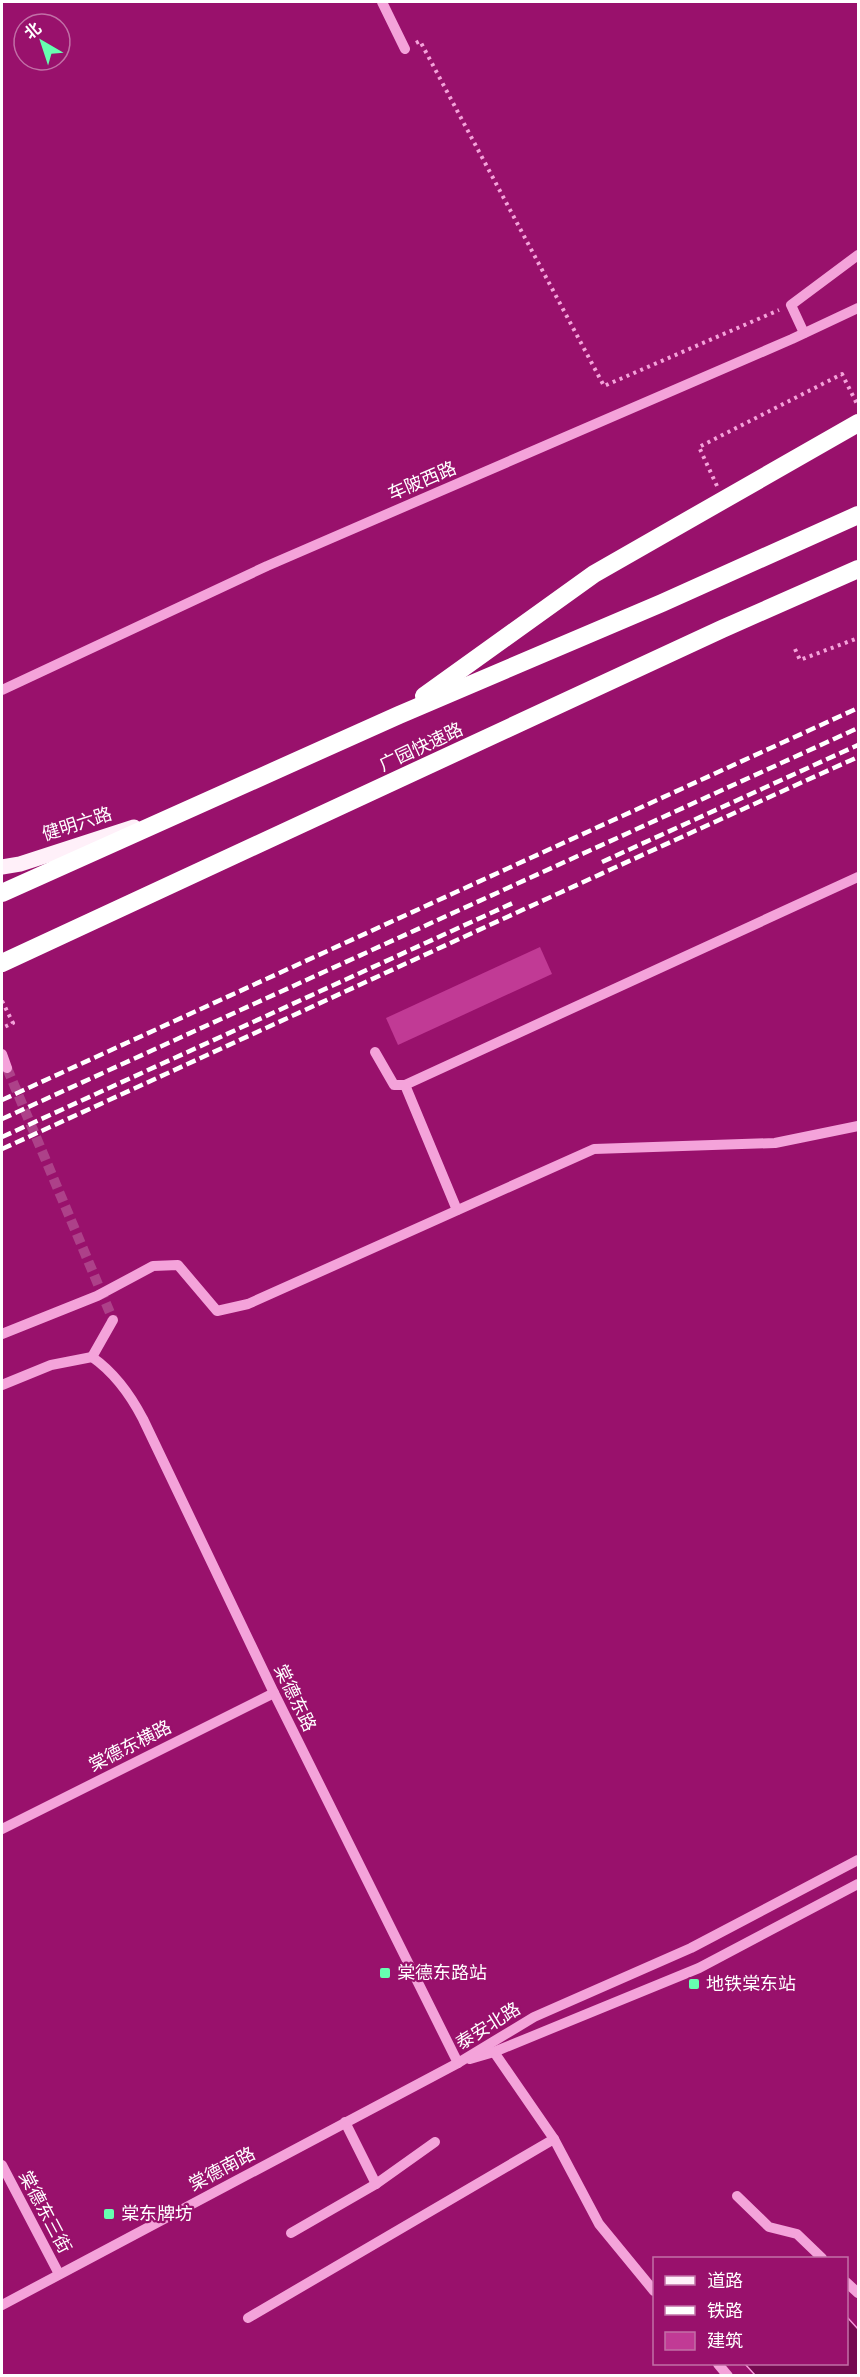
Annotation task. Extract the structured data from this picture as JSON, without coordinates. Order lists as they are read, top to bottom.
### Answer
{
  "streets": {
    "highway": ["广园快速路"],
    "main road": ["健明六路"],
    "street": [
      "车陂西路",
      "棠德东路",
      "棠德东横路",
      "泰安北路",
      "棠德南路",
      "棠德东三街"
    ]
  },
  "crossings": [
    ["广园快速路", "健明六路"],
    ["棠德东路", "棠德东横路"],
    ["棠德东路", "泰安北路"],
    ["棠德东路", "棠德南路"],
    ["泰安北路", "棠德南路"],
    ["棠德南路", "棠德东三街"]
  ],
  "places": {
    "transit": ["棠德东路站", "地铁棠东站", "棠东牌坊"]
  },
  "legend": ["道路", "铁路", "建筑"],
  "north": "top left"
}
